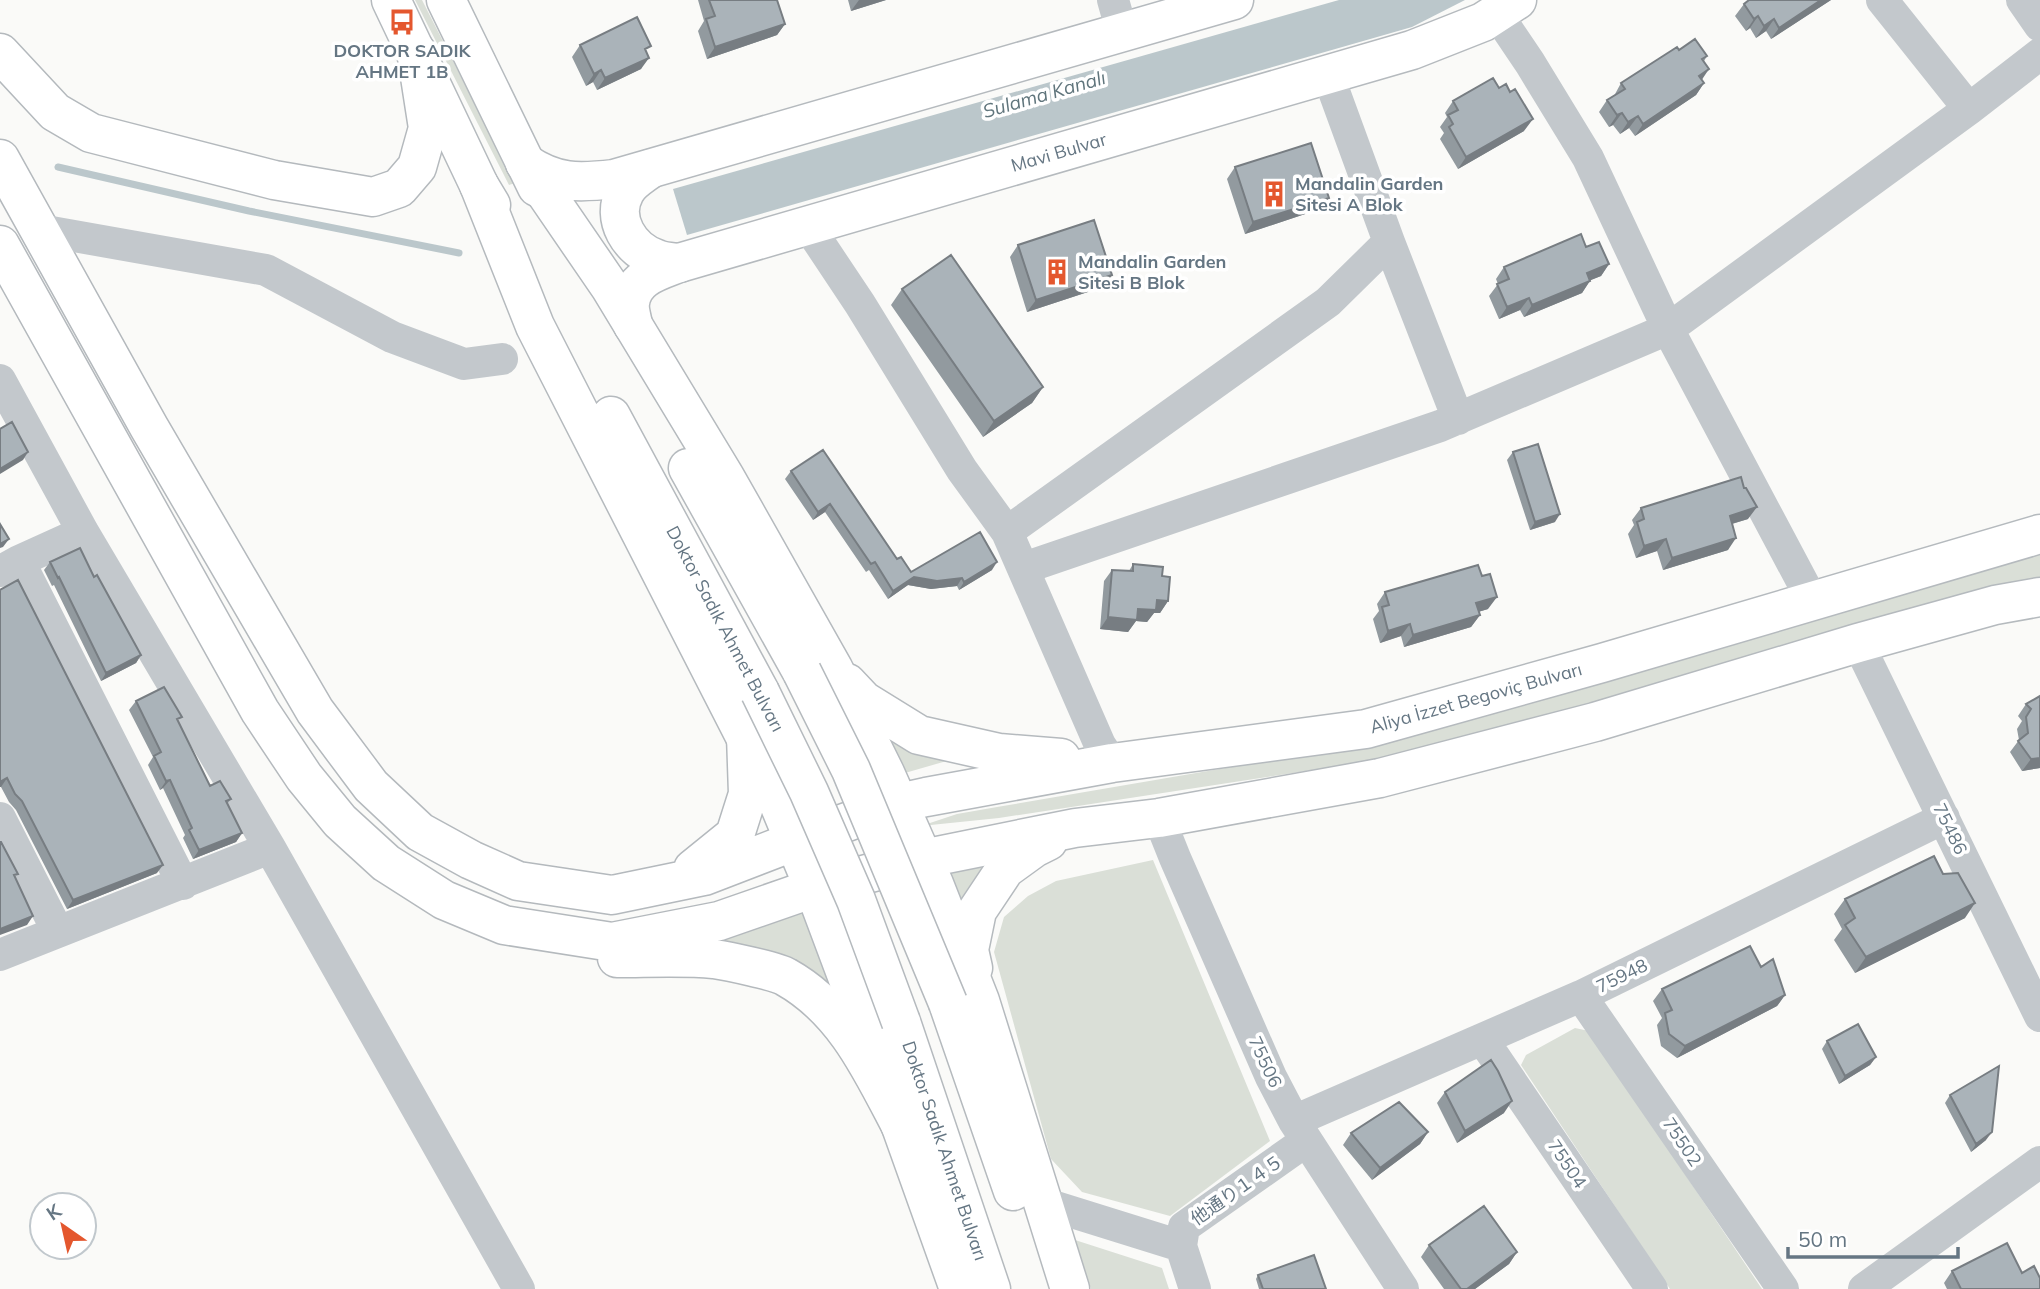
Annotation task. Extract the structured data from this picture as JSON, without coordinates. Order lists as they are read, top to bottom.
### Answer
{
  "streets": {
    "main road": ["Mavi Bulvar", "Doktor Sadık Ahmet Bulvarı", "Aliya İzzet Begoviç Bulvarı"],
    "street": [
      "75486",
      "75948",
      "75506",
      "75502",
      "75504",
      "他通り１４５"
    ]
  },
  "crossings": [
    ["75486", "75948"],
    ["75948", "75506"],
    ["75948", "75502"],
    ["75948", "75504"],
    ["75948", "他通り１４５"],
    ["75506", "他通り１４５"]
  ],
  "water": ["Sulama Kanalı"],
  "places": {
    "bus stop": ["DOKTOR SADIK AHMET 1B"],
    "building": ["Mandalin Garden Sitesi A Blok", "Mandalin Garden Sitesi B Blok"]
  },
  "scale_bar": "50 m",
  "north": "top left"
}
